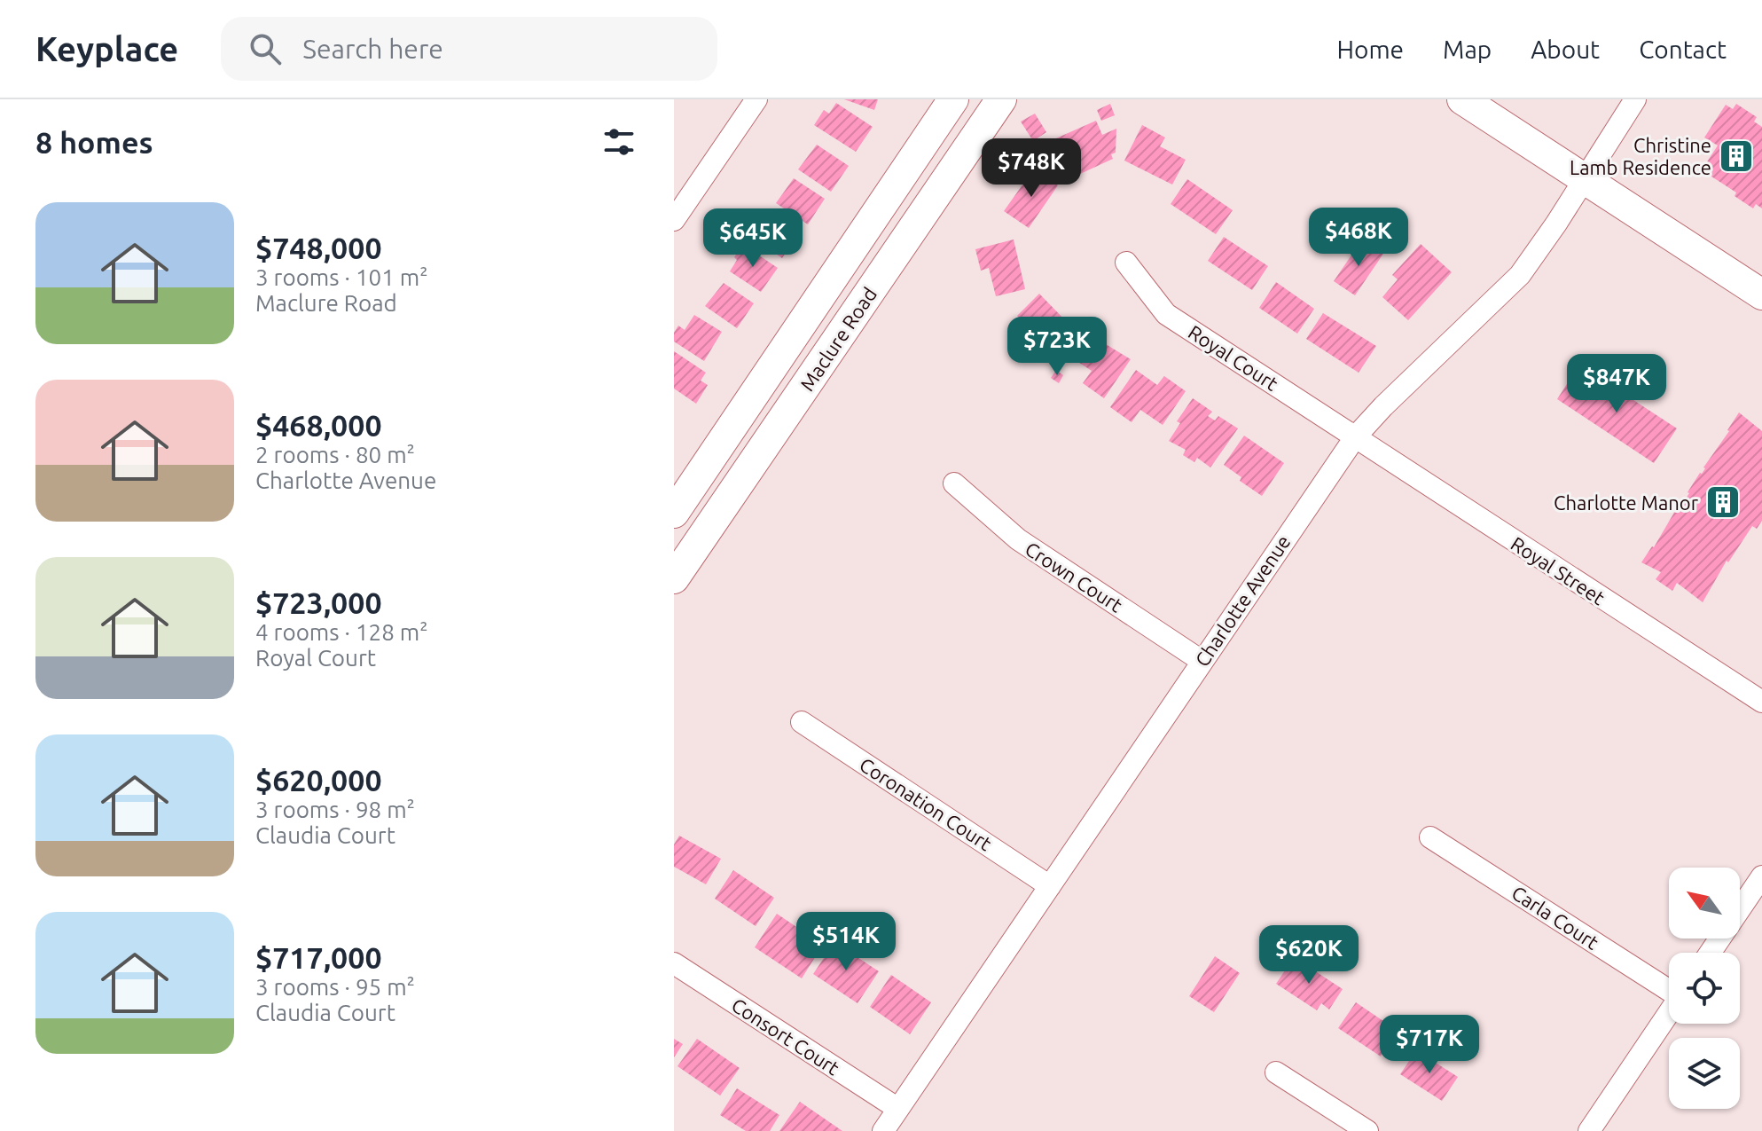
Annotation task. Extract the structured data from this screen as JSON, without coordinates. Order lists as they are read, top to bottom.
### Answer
{
  "streets": {
    "main road": ["Maclure Road"],
    "street": [
      "Royal Court",
      "Royal Street",
      "Crown Court",
      "Charlotte Avenue",
      "Coronation Court",
      "Carla Court",
      "Consort Court"
    ]
  },
  "crossings": [
    ["Royal Court", "Royal Street"],
    ["Royal Court", "Charlotte Avenue"],
    ["Royal Street", "Charlotte Avenue"],
    ["Crown Court", "Charlotte Avenue"],
    ["Charlotte Avenue", "Coronation Court"],
    ["Charlotte Avenue", "Consort Court"]
  ],
  "places": {
    "building": ["Christine Lamb Residence", "Charlotte Manor"]
  },
  "north": "top left",
  "page": {
    "header": "Keyplace",
    "search": "Search here",
    "nav": [
      "Home",
      "Map",
      "About",
      "Contact"
    ],
    "heading": "8 homes",
    "price": [
      "$748K",
      "$468K",
      "$645K",
      "$723K",
      "$847K",
      "$514K",
      "$620K",
      "$717K"
    ],
    "list": [
      {
        "name": "$748,000",
        "note": "3 rooms · 101 m² · Maclure Road"
      },
      {
        "name": "$468,000",
        "note": "2 rooms · 80 m² · Charlotte Avenue"
      },
      {
        "name": "$723,000",
        "note": "4 rooms · 128 m² · Royal Court"
      },
      {
        "name": "$620,000",
        "note": "3 rooms · 98 m² · Claudia Court"
      },
      {
        "name": "$717,000",
        "note": "3 rooms · 95 m² · Claudia Court"
      }
    ]
  }
}
